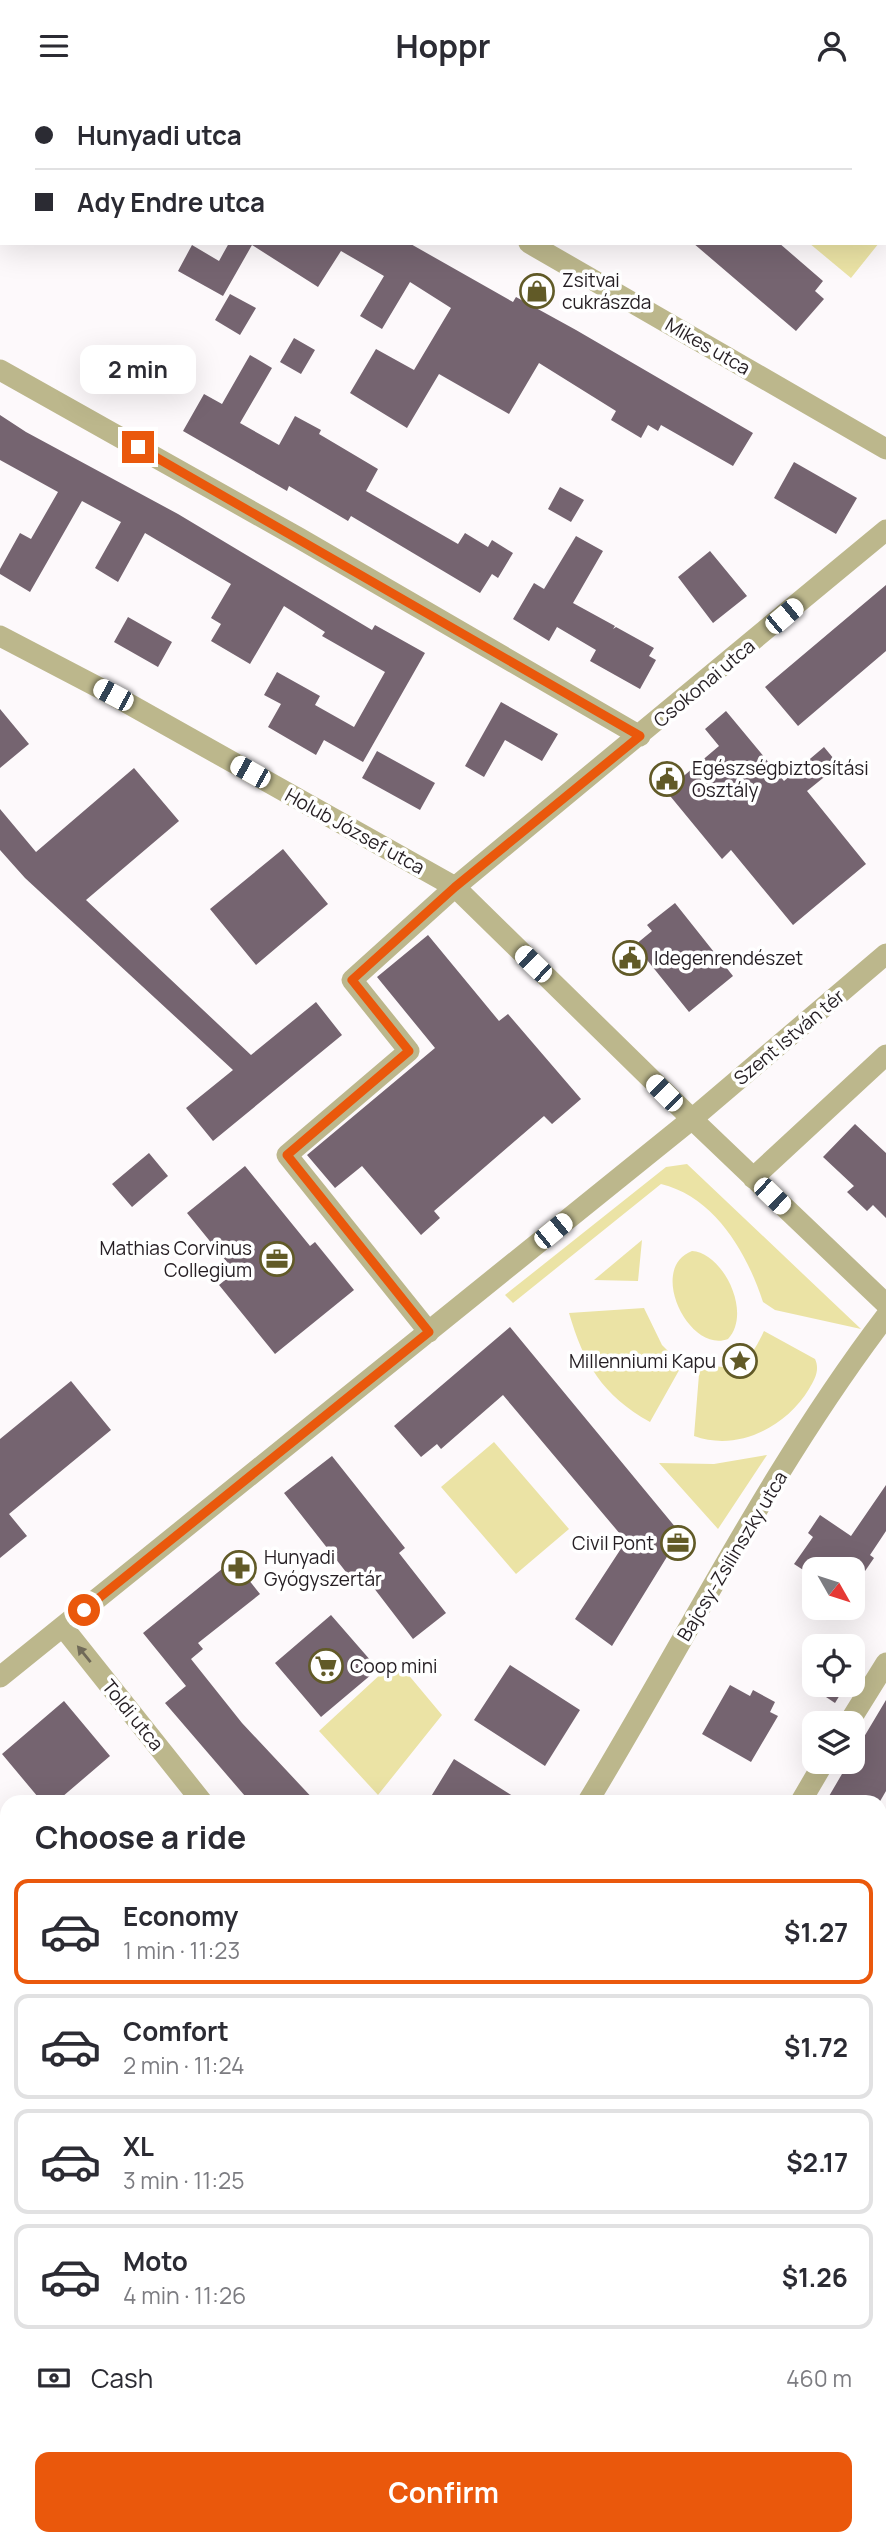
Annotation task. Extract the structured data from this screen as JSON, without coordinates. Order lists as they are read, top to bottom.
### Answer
{
  "streets": {
    "street": [
      "Mikes utca",
      "Csokonai utca",
      "Holub József utca",
      "Szent István tér",
      "Bajcsy-Zsilinszky utca",
      "Toldi utca"
    ]
  },
  "crossings": [
    ["Csokonai utca", "Holub József utca"],
    ["Csokonai utca", "Szent István tér"],
    ["Holub József utca", "Szent István tér"],
    ["Szent István tér", "Toldi utca"]
  ],
  "one_way": ["Toldi utca"],
  "places": {
    "shop": ["Zsitvai cukrászda"],
    "public building": ["Egészségbiztosítási Osztály", "Idegenrendészet"],
    "office": ["Mathias Corvinus Collegium", "Civil Pont"],
    "place": ["Millenniumi Kapu"],
    "pharmacy": ["Hunyadi Gyógyszertár"],
    "supermarket": ["Coop mini"]
  },
  "north": "bottom right",
  "page": {
    "header": "Hoppr",
    "banner": ["Hunyadi utca", "Ady Endre utca"],
    "bubble": "2 min",
    "heading": "Choose a ride",
    "list": [
      {
        "name": "Economy",
        "note": "1 min · 11:23",
        "value": "$1.27"
      },
      {
        "name": "Comfort",
        "note": "2 min · 11:24",
        "value": "$1.72"
      },
      {
        "name": "XL",
        "note": "3 min · 11:25",
        "value": "$2.17"
      },
      {
        "name": "Moto",
        "note": "4 min · 11:26",
        "value": "$1.26"
      }
    ],
    "pay": ["Cash", "460 m"],
    "buttons": "Confirm"
  }
}
